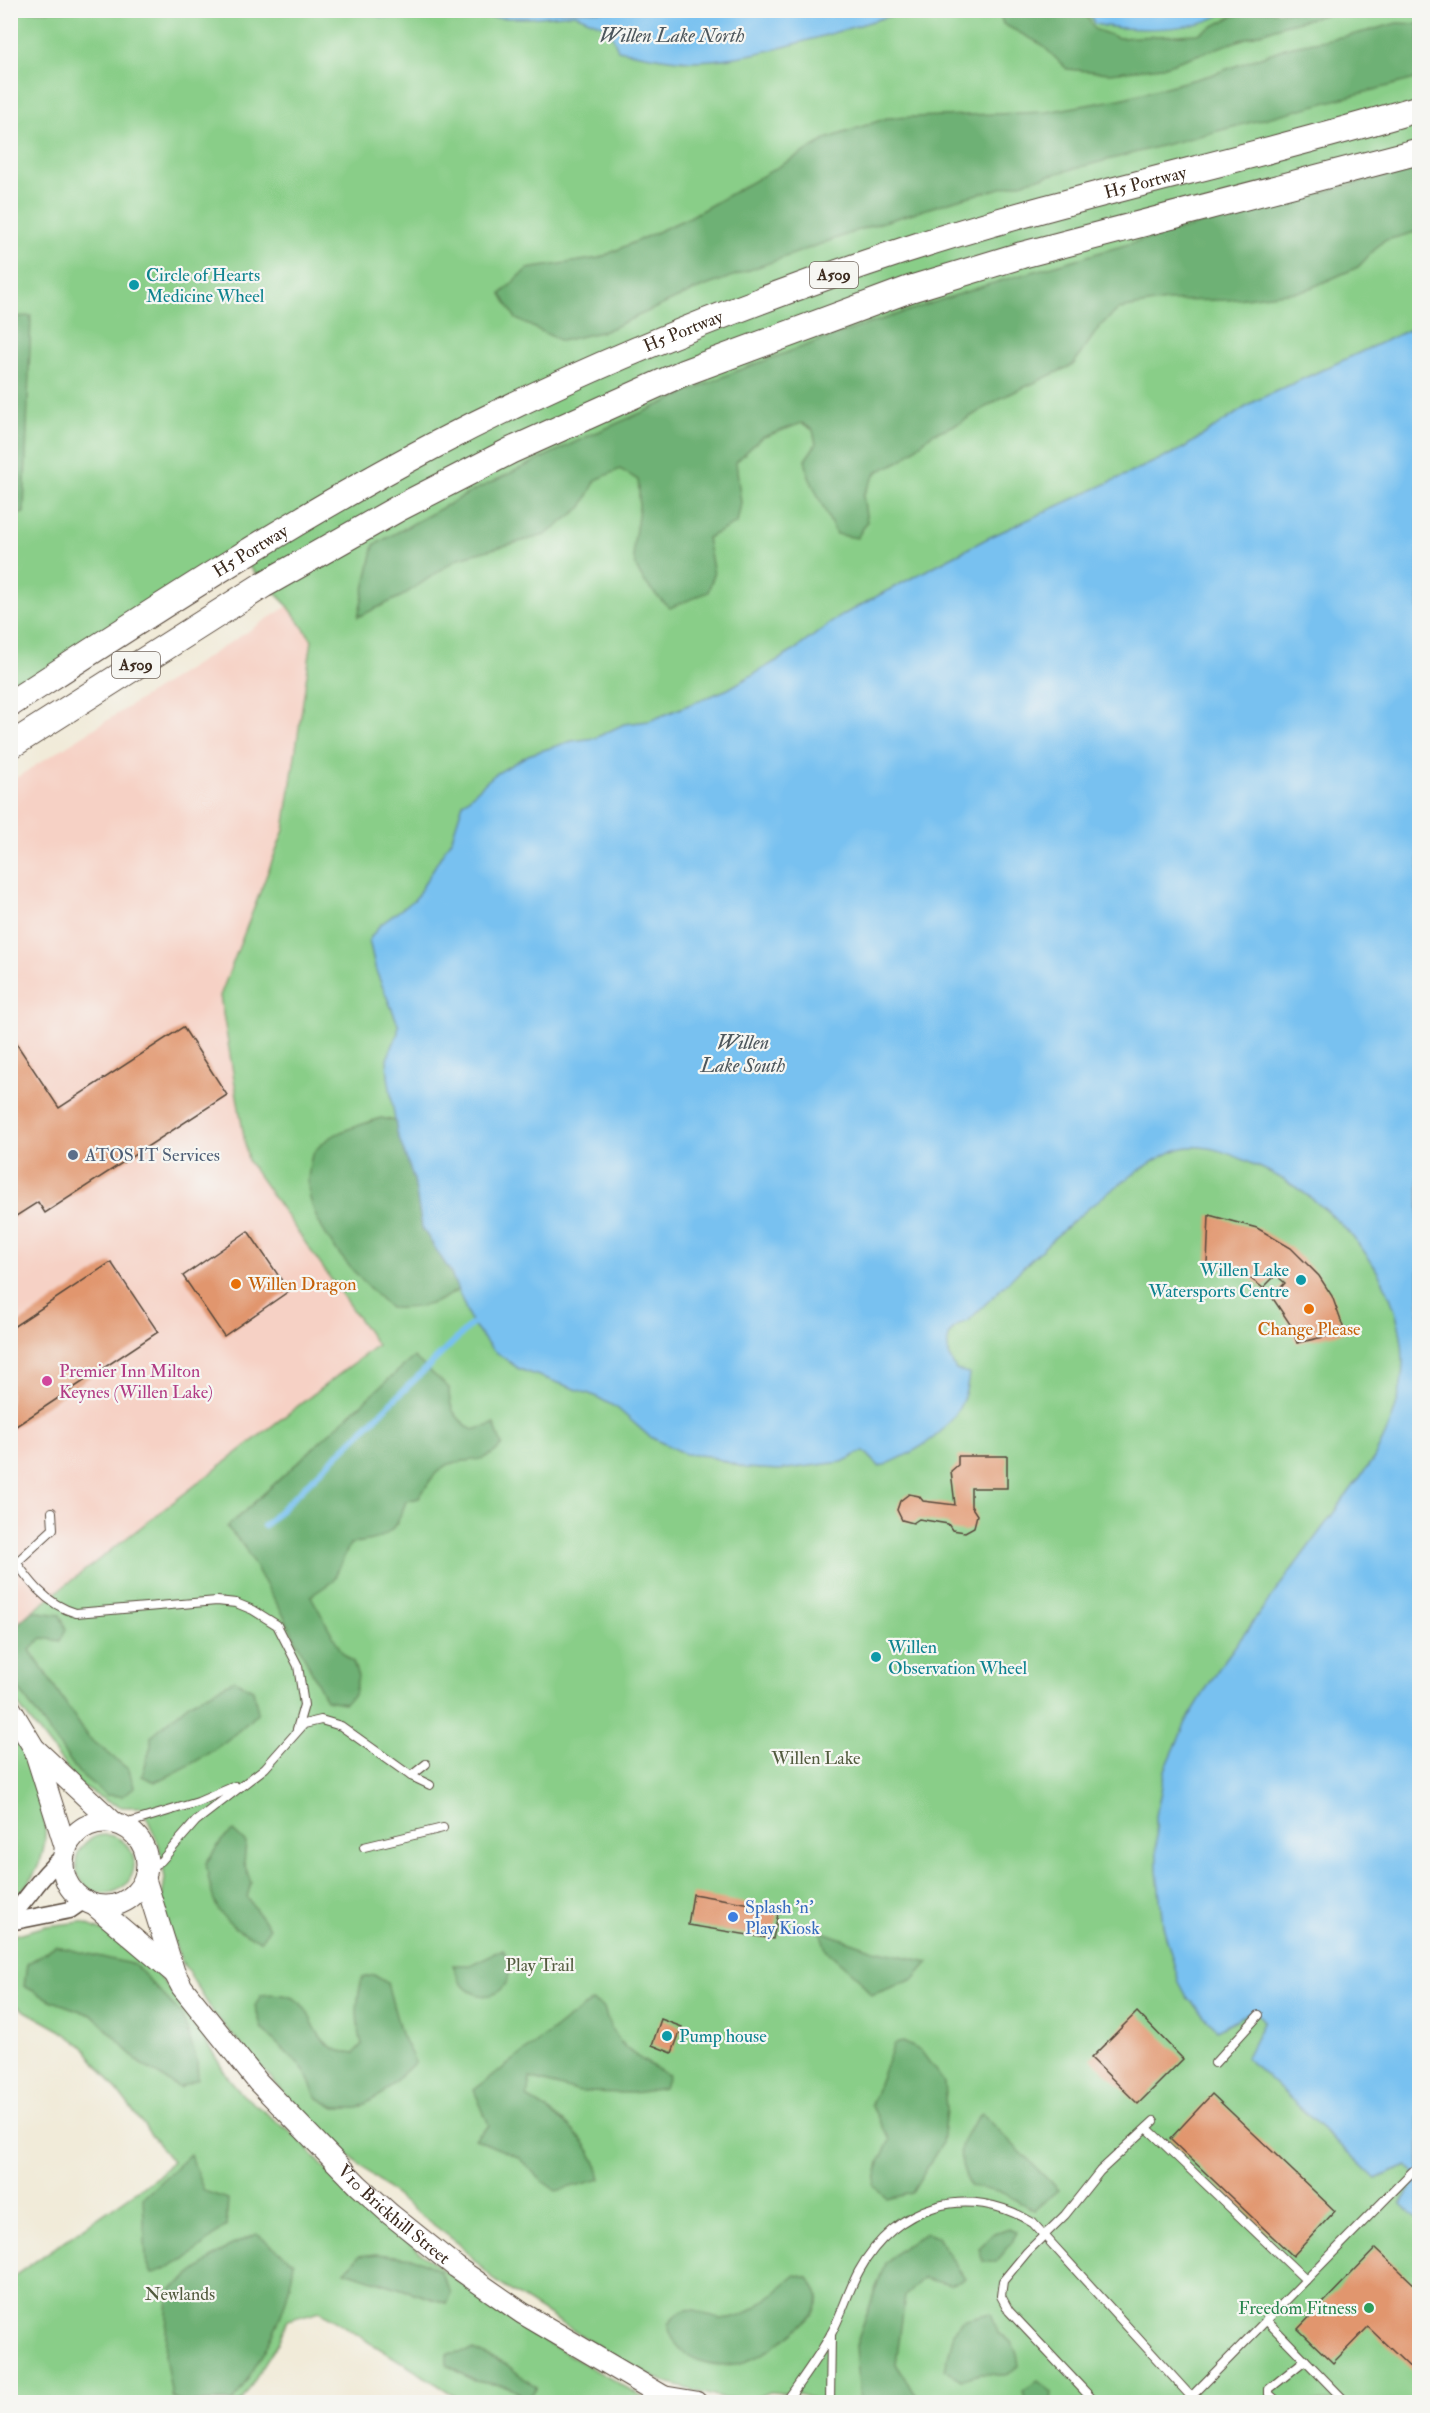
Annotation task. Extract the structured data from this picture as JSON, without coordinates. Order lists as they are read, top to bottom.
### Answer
{
  "streets": {
    "main road": ["H5 Portway", "A509"],
    "street": ["V10 Brickhill Street"]
  },
  "water": ["Willen Lake North", "Willen Lake South"],
  "parks": ["Willen Lake", "Play Trail", "Newlands"],
  "places": [
    "Circle of Hearts Medicine Wheel",
    "ATOS IT Services",
    "Willen Lake Watersports Centre",
    "Willen Dragon",
    "Change Please",
    "Premier Inn Milton Keynes (Willen Lake)",
    "Willen Observation Wheel",
    "Splash 'n' Play Kiosk",
    "Pump house",
    "Freedom Fitness"
  ]
}
